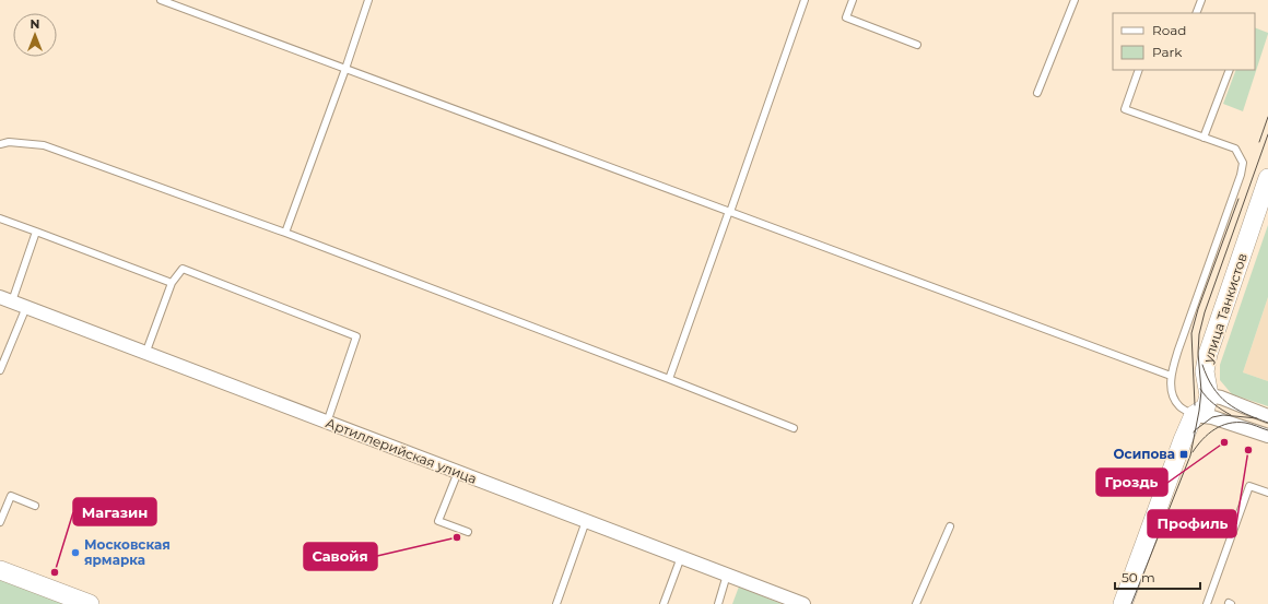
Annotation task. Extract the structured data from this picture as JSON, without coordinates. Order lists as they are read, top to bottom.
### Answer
{
  "streets": {
    "main road": ["улица Танкистов"],
    "street": ["Артиллерийская улица"]
  },
  "places": {
    "other": [
      "Гроздь",
      "Профиль",
      "Савойя",
      "Московская ярмарка",
      "Магазин"
    ],
    "transit": ["Осипова"]
  },
  "legend": ["Road", "Park"],
  "scale_bar": "50 m",
  "north": "top"
}
